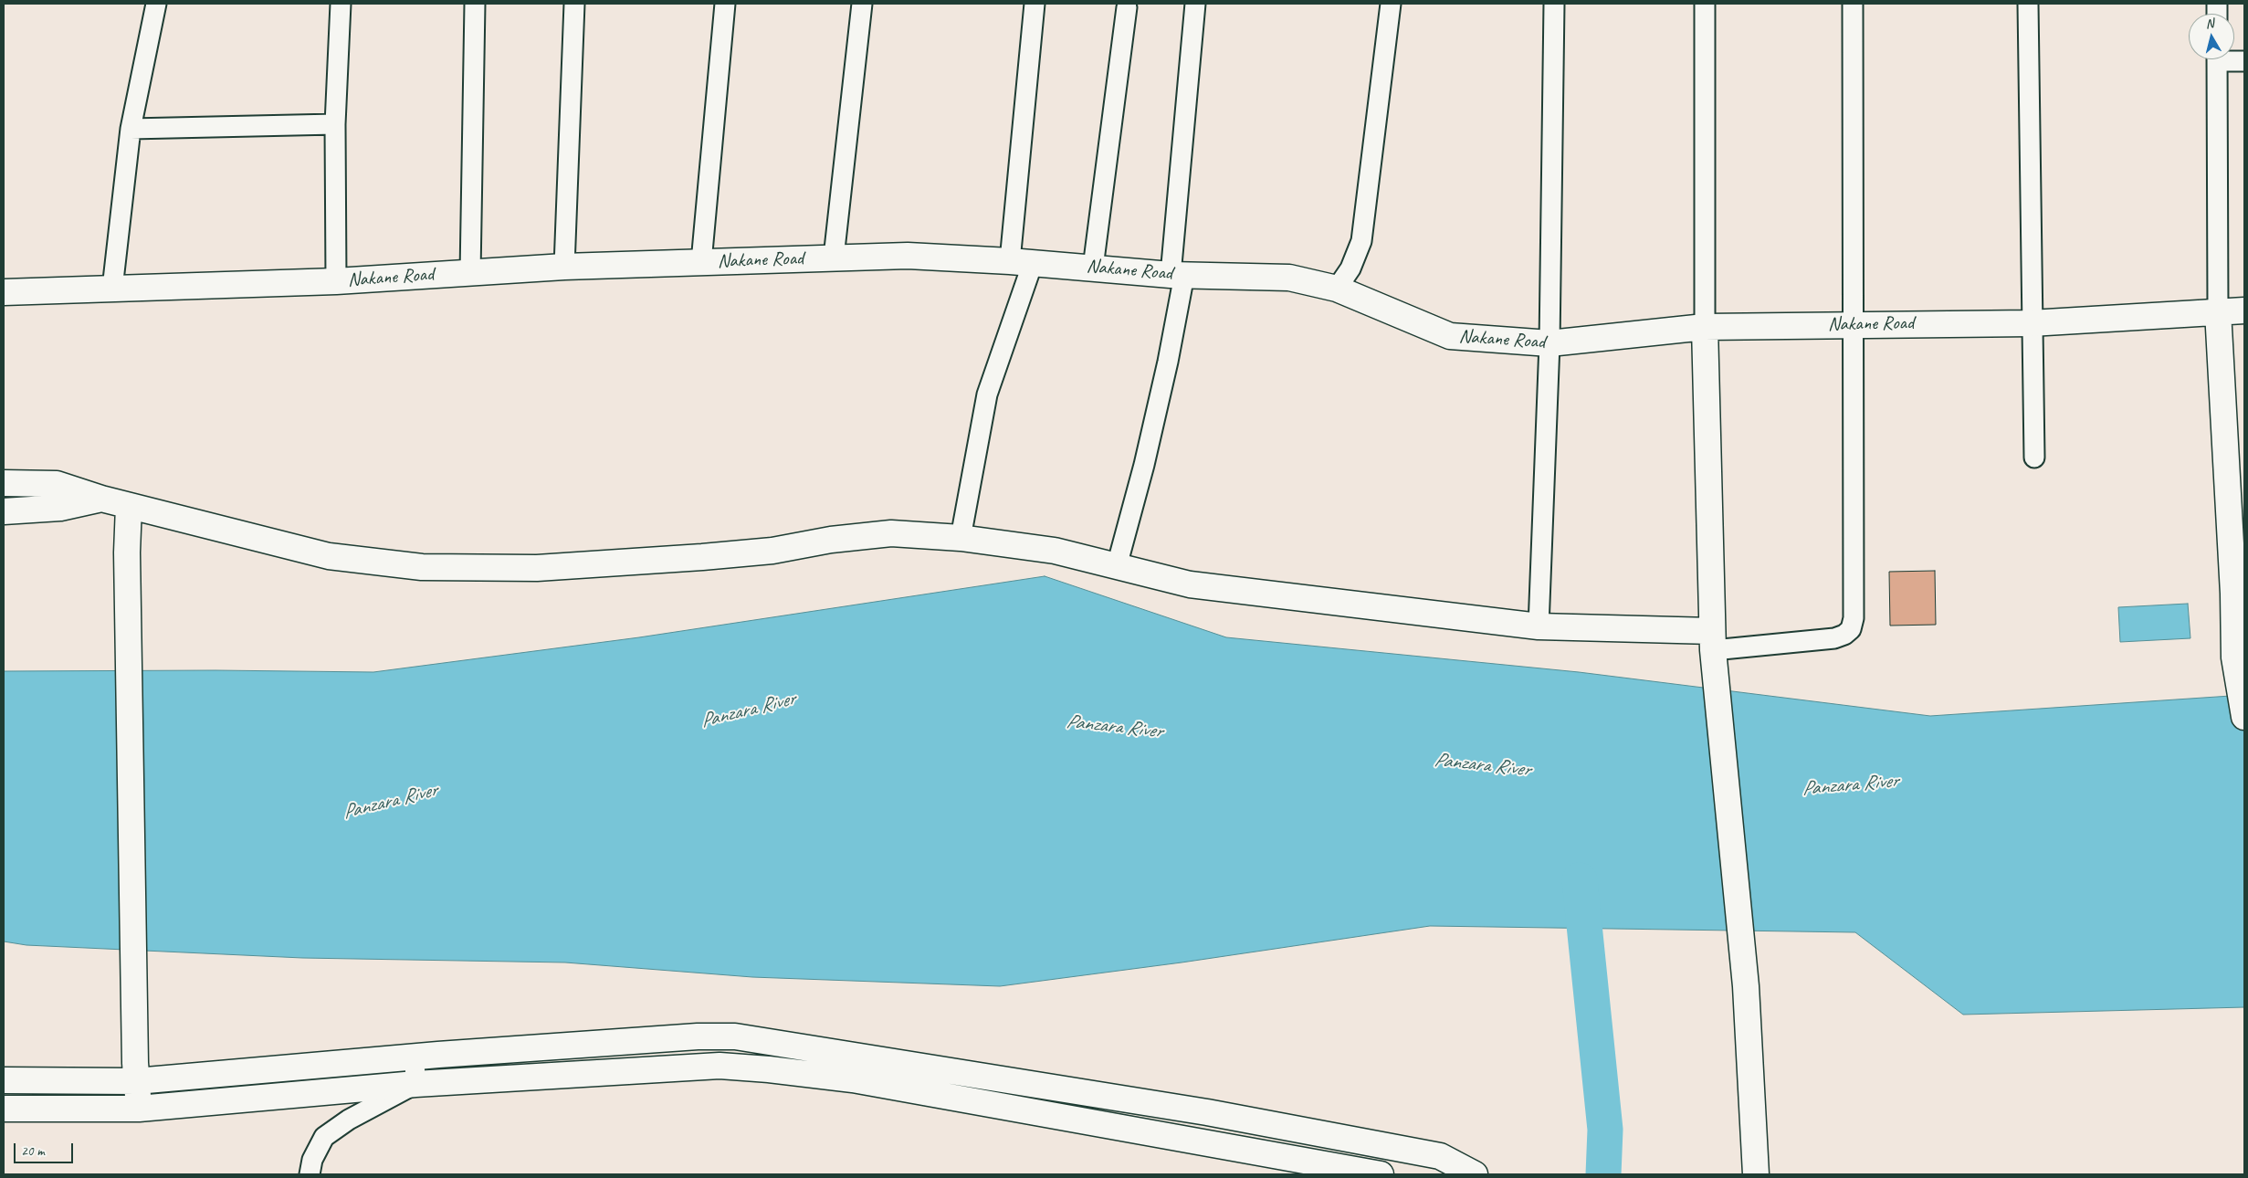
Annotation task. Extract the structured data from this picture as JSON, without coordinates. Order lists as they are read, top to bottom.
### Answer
{
  "streets": {
    "street": ["Nakane Road"]
  },
  "water": ["Panzara River"],
  "scale_bar": "20 m",
  "north": "top"
}
